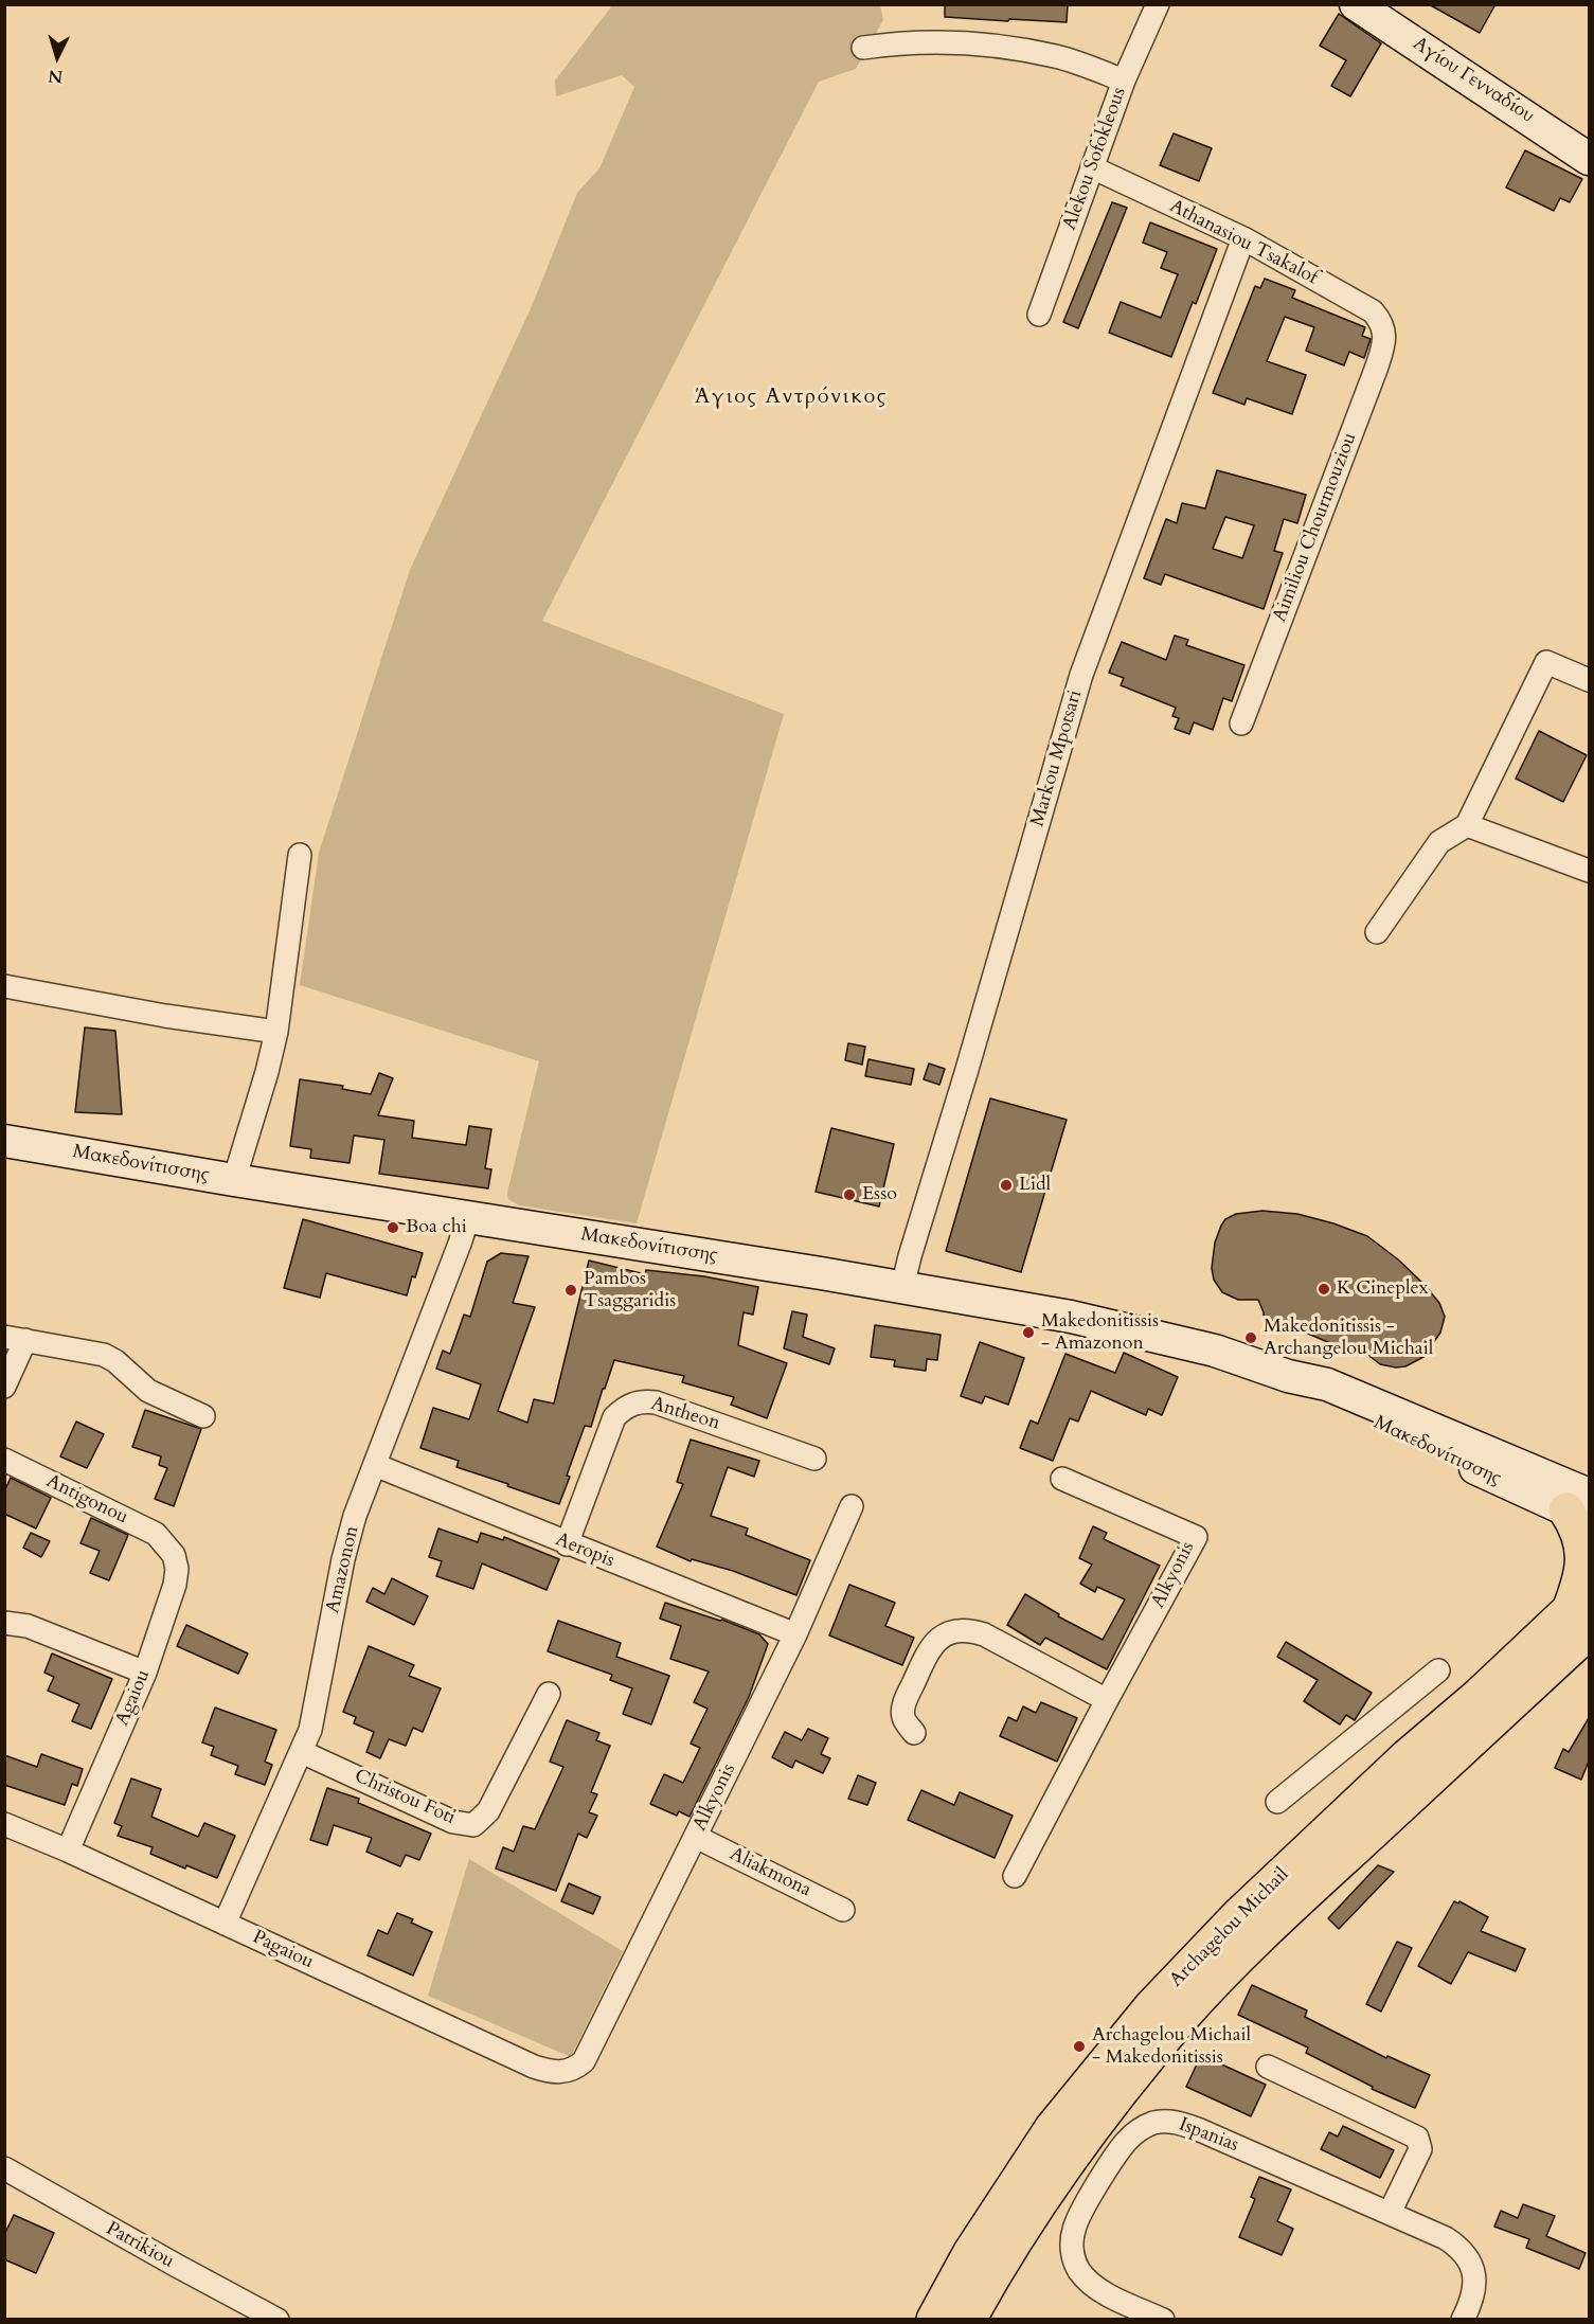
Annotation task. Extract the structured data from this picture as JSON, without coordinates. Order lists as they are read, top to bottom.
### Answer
{
  "streets": {
    "main road": ["Αγίου Γενναδίου", "Μακεδονίτισσης", "Archagelou Michail"],
    "street": [
      "Alekou Sofokleous",
      "Athanasiou Tsakalof",
      "Aimiliou Chourmouziou",
      "Markou Mpotsari",
      "Antheon",
      "Antigonou",
      "Aeropis",
      "Amazonon",
      "Alkyonis",
      "Agaiou",
      "Christou Foti",
      "Aliakmona",
      "Pagaiou",
      "Ispanias",
      "Patrikiou"
    ]
  },
  "crossings": [
    ["Alekou Sofokleous", "Athanasiou Tsakalof"],
    ["Athanasiou Tsakalof", "Aimiliou Chourmouziou"],
    ["Athanasiou Tsakalof", "Markou Mpotsari"],
    ["Markou Mpotsari", "Μακεδονίτισσης"],
    ["Μακεδονίτισσης", "Amazonon"],
    ["Antheon", "Aeropis"],
    ["Antigonou", "Agaiou"],
    ["Aeropis", "Amazonon"],
    ["Aeropis", "Alkyonis"],
    ["Amazonon", "Christou Foti"],
    ["Amazonon", "Pagaiou"],
    ["Alkyonis", "Aliakmona"],
    ["Alkyonis", "Pagaiou"],
    ["Agaiou", "Pagaiou"]
  ],
  "districts": ["Άγιος Αντρόνικος"],
  "places": [
    "Lidl",
    "Esso",
    "Boa chi",
    "K Cineplex",
    "Pambos Tsaggaridis",
    "Makedonitissis - Amazonon",
    "Makedonitissis - Archangelou Michail",
    "Archagelou Michail - Makedonitissis"
  ],
  "north": "bottom"
}
